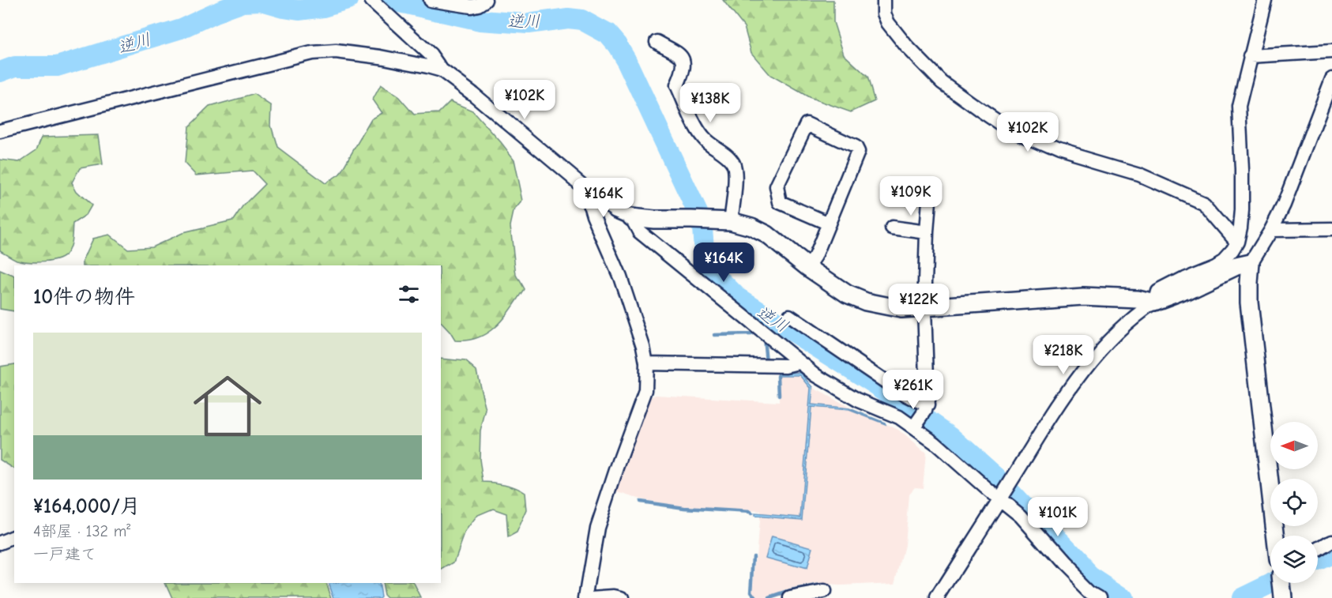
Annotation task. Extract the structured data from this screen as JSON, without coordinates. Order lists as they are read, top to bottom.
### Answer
{
  "water": ["逆川"],
  "north": "left",
  "page": {
    "price": [
      "¥102K",
      "¥138K",
      "¥102K",
      "¥109K",
      "¥164K",
      "¥164K",
      "¥122K",
      "¥218K",
      "¥261K",
      "¥101K"
    ],
    "heading": "10件の物件",
    "list": [
      {
        "name": "¥164,000/月",
        "note": "4部屋 · 132 m² · 一戸建て"
      }
    ]
  }
}
